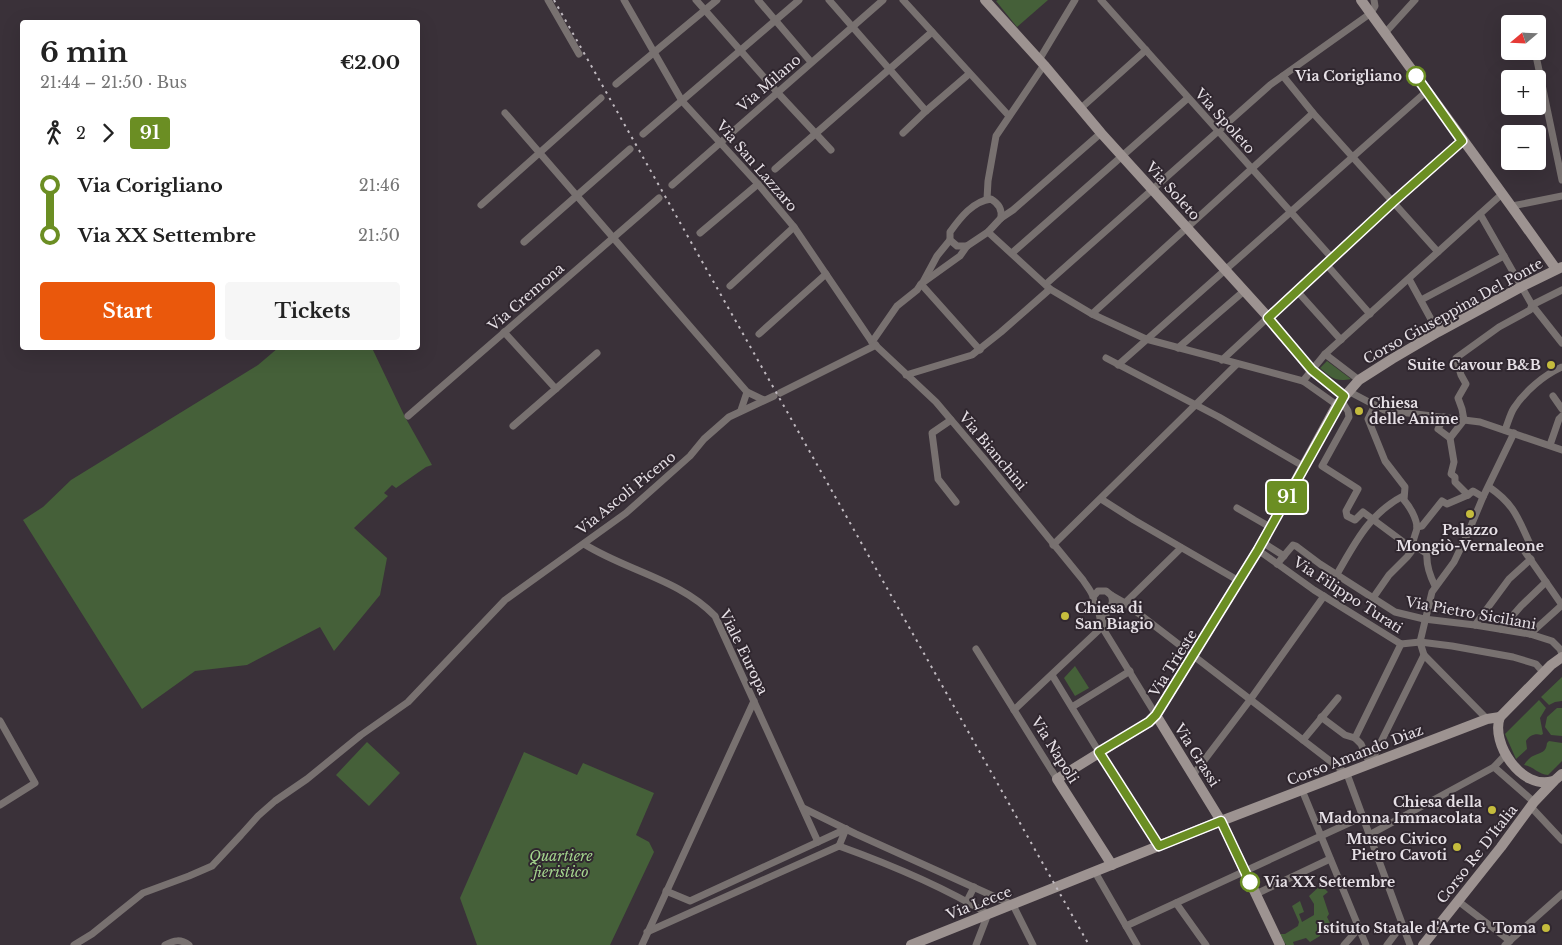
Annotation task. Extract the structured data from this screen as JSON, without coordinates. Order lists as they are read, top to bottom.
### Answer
{
  "streets": {
    "street": [
      "Via Milano",
      "Via Spoleto",
      "Via San Lazzaro",
      "Via Soleto",
      "Via Cremona",
      "Corso Giuseppina Del Ponte",
      "Via Bianchini",
      "Via Ascoli Piceno",
      "Via Filippo Turati",
      "Via Pietro Siciliani",
      "Viale Europa",
      "Via Trieste",
      "Via Napoli",
      "Via Grassi",
      "Corso Amando Diaz",
      "Corso Re D'Italia",
      "Via Lecce"
    ]
  },
  "crossings": [
    ["Via Milano", "Via San Lazzaro"],
    ["Via San Lazzaro", "Via Bianchini"],
    ["Via San Lazzaro", "Via Ascoli Piceno"],
    ["Via Soleto", "Corso Giuseppina Del Ponte"],
    ["Corso Giuseppina Del Ponte", "Via Trieste"],
    ["Via Bianchini", "Via Ascoli Piceno"],
    ["Via Ascoli Piceno", "Viale Europa"],
    ["Via Filippo Turati", "Via Trieste"],
    ["Via Trieste", "Via Napoli"],
    ["Via Trieste", "Via Grassi"],
    ["Via Napoli", "Via Lecce"],
    ["Via Grassi", "Corso Amando Diaz"],
    ["Corso Amando Diaz", "Via Lecce"]
  ],
  "parks": ["Quartiere fieristico"],
  "places": [
    "Via Corigliano",
    "Suite Cavour B&B",
    "Chiesa delle Anime",
    "Palazzo Mongiò-Vernaleone",
    "Chiesa di San Biagio",
    "Chiesa della Madonna Immacolata",
    "Museo Civico Pietro Cavoti",
    "Via XX Settembre",
    "Istituto Statale d'Arte G. Toma"
  ],
  "lines": ["bus line 91"],
  "north": "left",
  "page": {
    "on_map": "91",
    "map_buttons": ["+", "−"],
    "heading": ["6 min", "21:44 – 21:50 · Bus", "€2.00"],
    "legs": ["2", "91"],
    "list": [
      {
        "name": "Via Corigliano",
        "value": "21:46"
      },
      {
        "name": "Via XX Settembre",
        "value": "21:50"
      }
    ],
    "buttons": ["Start", "Tickets"]
  }
}
